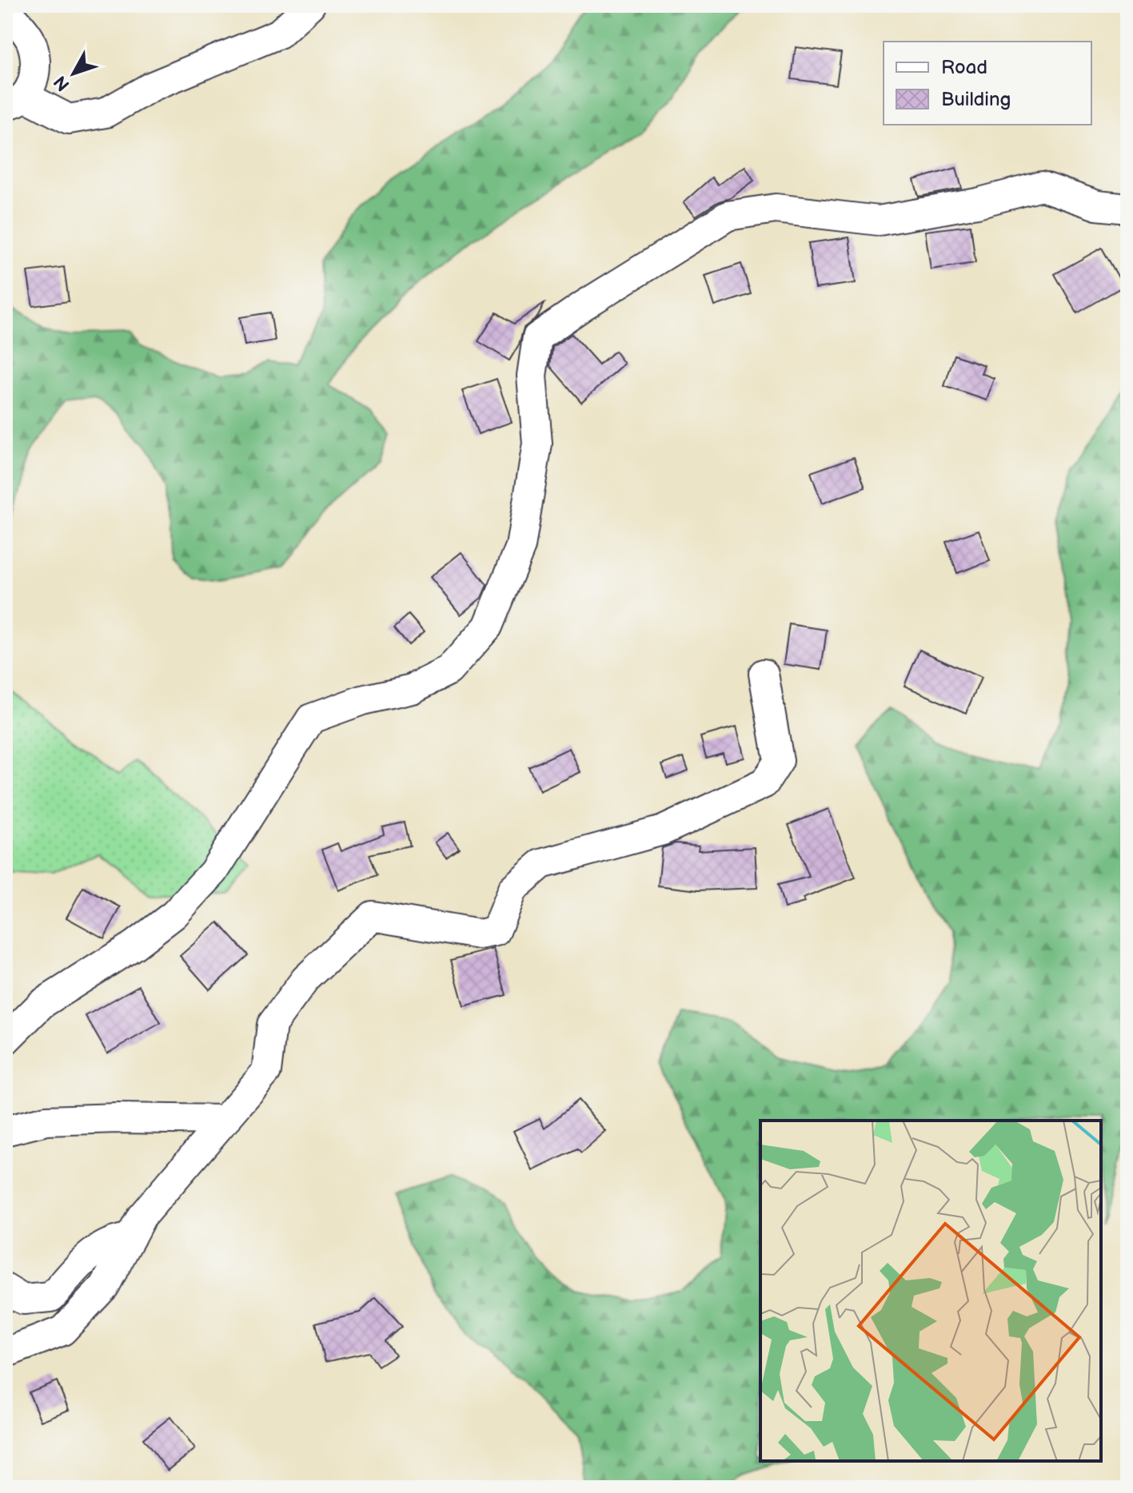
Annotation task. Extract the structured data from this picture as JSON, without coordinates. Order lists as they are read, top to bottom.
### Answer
{
  "legend": ["Road", "Building"],
  "north": "bottom left"
}
